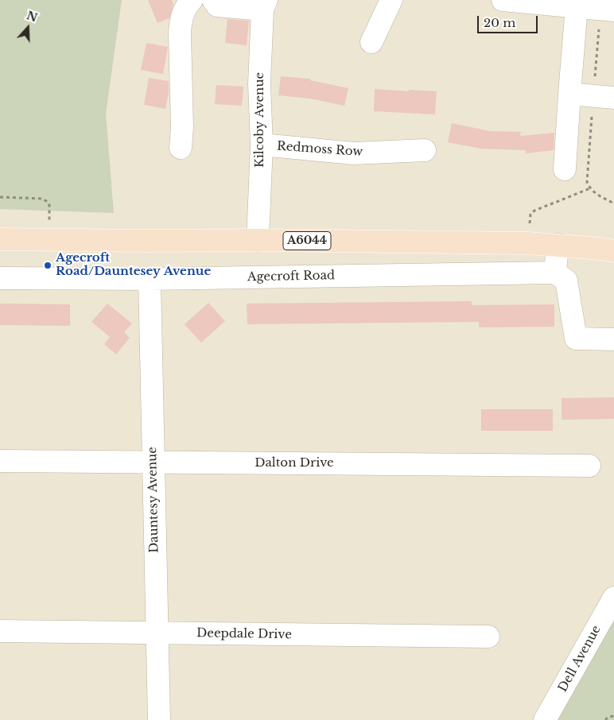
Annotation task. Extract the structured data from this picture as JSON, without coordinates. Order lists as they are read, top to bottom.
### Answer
{
  "streets": {
    "main road": ["A6044"],
    "street": [
      "Kilcoby Avenue",
      "Redmoss Row",
      "Agecroft Road",
      "Dalton Drive",
      "Dauntesy Avenue",
      "Deepdale Drive",
      "Dell Avenue"
    ]
  },
  "crossings": [
    ["Kilcoby Avenue", "Redmoss Row"],
    ["Kilcoby Avenue", "A6044"],
    ["Agecroft Road", "Dauntesy Avenue"],
    ["Dalton Drive", "Dauntesy Avenue"],
    ["Dauntesy Avenue", "Deepdale Drive"]
  ],
  "places": ["Agecroft Road/Dauntesey Avenue"],
  "scale_bar": "20 m",
  "north": "top"
}
